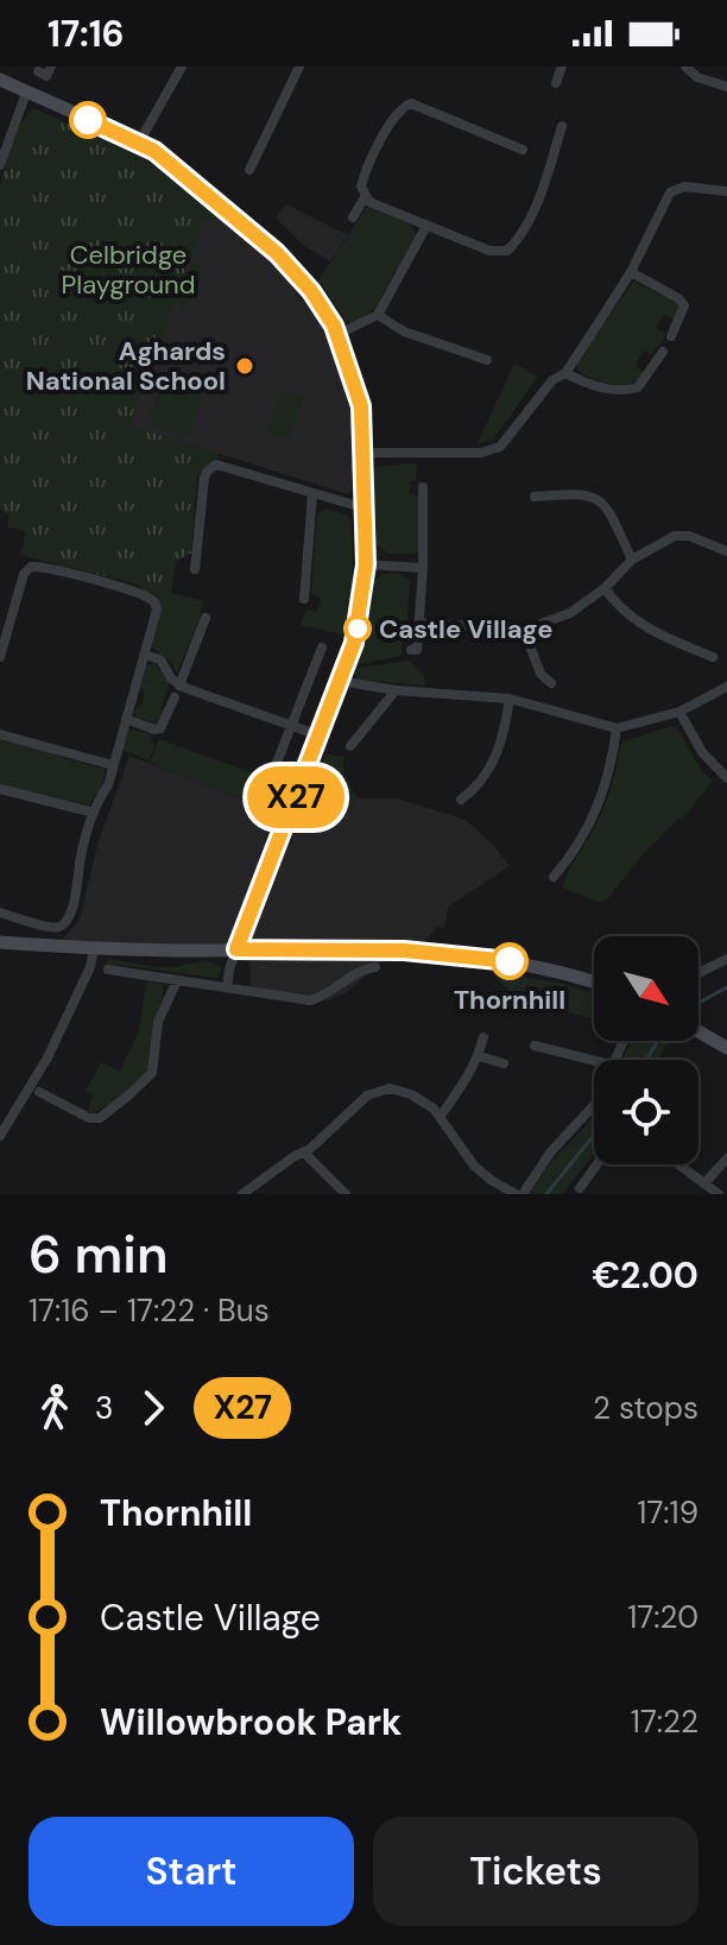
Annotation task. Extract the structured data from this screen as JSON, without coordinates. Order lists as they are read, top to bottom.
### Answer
{
  "parks": ["Celbridge Playground"],
  "places": ["Aghards National School", "Castle Village", "Thornhill"],
  "lines": ["bus line X27"],
  "north": "bottom right",
  "page": {
    "status": "17:16",
    "on_map": "X27",
    "heading": ["6 min", "17:16 – 17:22 · Bus", "€2.00"],
    "legs": ["3", "X27", "2 stops"],
    "list": [
      {
        "name": "Thornhill",
        "value": "17:19"
      },
      {
        "name": "Castle Village",
        "value": "17:20"
      },
      {
        "name": "Willowbrook Park",
        "value": "17:22"
      }
    ],
    "buttons": ["Start", "Tickets"]
  }
}
